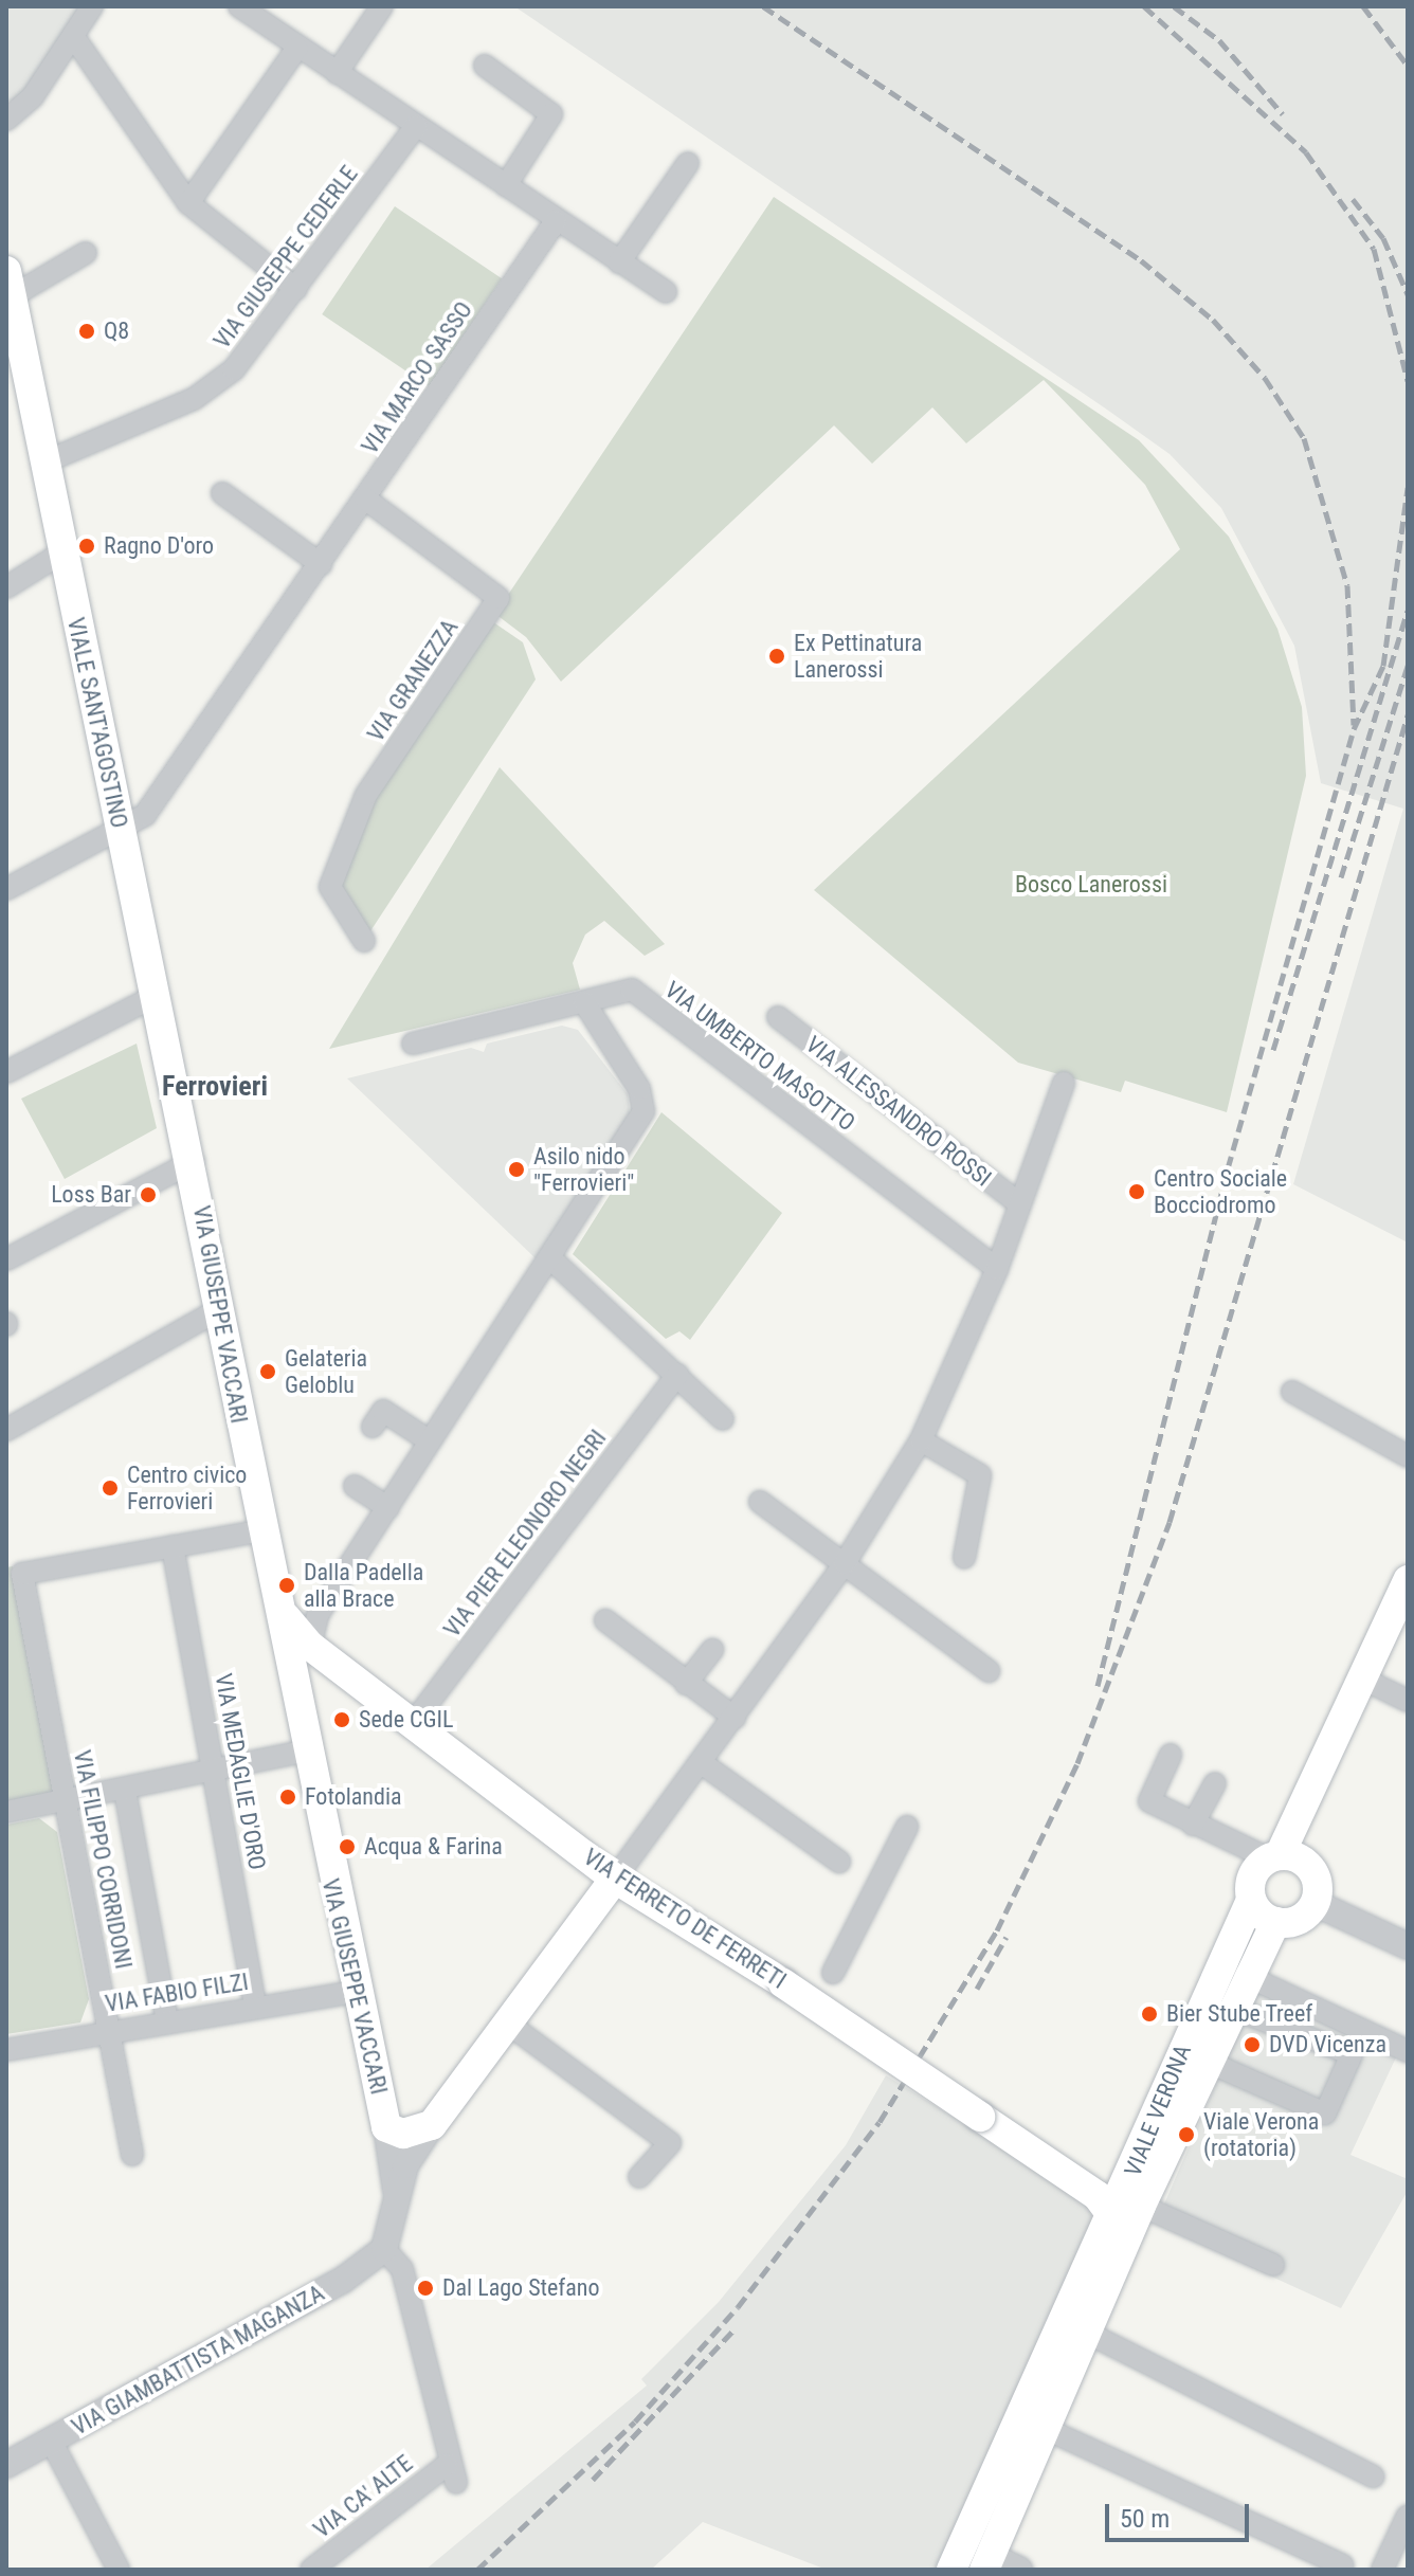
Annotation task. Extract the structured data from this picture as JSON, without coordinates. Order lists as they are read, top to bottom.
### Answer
{
  "streets": {
    "main road": [
      "VIALE SANT'AGOSTINO",
      "VIA ALESSANDRO ROSSI",
      "VIA GIUSEPPE VACCARI",
      "VIA FERRETO DE FERRETI",
      "VIALE VERONA"
    ],
    "street": [
      "VIA GIUSEPPE CEDERLE",
      "VIA MARCO SASSO",
      "VIA GRANEZZA",
      "VIA UMBERTO MASOTTO",
      "VIA PIER ELEONORO NEGRI",
      "VIA MEDAGLIE D'ORO",
      "VIA FILIPPO CORRIDONI",
      "VIA FABIO FILZI",
      "VIA GIAMBATTISTA MAGANZA",
      "VIA CA' ALTE"
    ]
  },
  "crossings": [
    ["VIA GIUSEPPE CEDERLE", "VIALE SANT'AGOSTINO"],
    ["VIA MARCO SASSO", "VIA GRANEZZA"],
    ["VIA MARCO SASSO", "VIALE SANT'AGOSTINO"],
    ["VIALE SANT'AGOSTINO", "VIA GIUSEPPE VACCARI"],
    ["VIA UMBERTO MASOTTO", "VIA ALESSANDRO ROSSI"],
    ["VIA ALESSANDRO ROSSI", "VIA FERRETO DE FERRETI"],
    ["VIA GIUSEPPE VACCARI", "VIA FERRETO DE FERRETI"],
    ["VIA GIUSEPPE VACCARI", "VIA FABIO FILZI"],
    ["VIA PIER ELEONORO NEGRI", "VIA FERRETO DE FERRETI"],
    ["VIA MEDAGLIE D'ORO", "VIA FILIPPO CORRIDONI"],
    ["VIA MEDAGLIE D'ORO", "VIA FABIO FILZI"],
    ["VIA FILIPPO CORRIDONI", "VIA FABIO FILZI"],
    ["VIA FERRETO DE FERRETI", "VIALE VERONA"],
    ["VIA GIAMBATTISTA MAGANZA", "VIA CA' ALTE"]
  ],
  "districts": ["Ferrovieri"],
  "parks": ["Bosco Lanerossi"],
  "places": [
    "Q8",
    "Ragno D'oro",
    "Ex Pettinatura Lanerossi",
    "Asilo nido \"Ferrovieri\"",
    "Centro Sociale Bocciodromo",
    "Loss Bar",
    "Gelateria Geloblu",
    "Centro civico Ferrovieri",
    "Dalla Padella alla Brace",
    "Sede CGIL",
    "Fotolandia",
    "Acqua & Farina",
    "Bier Stube Treef",
    "DVD Vicenza",
    "Viale Verona (rotatoria)",
    "Dal Lago Stefano"
  ],
  "scale_bar": "50 m"
}
